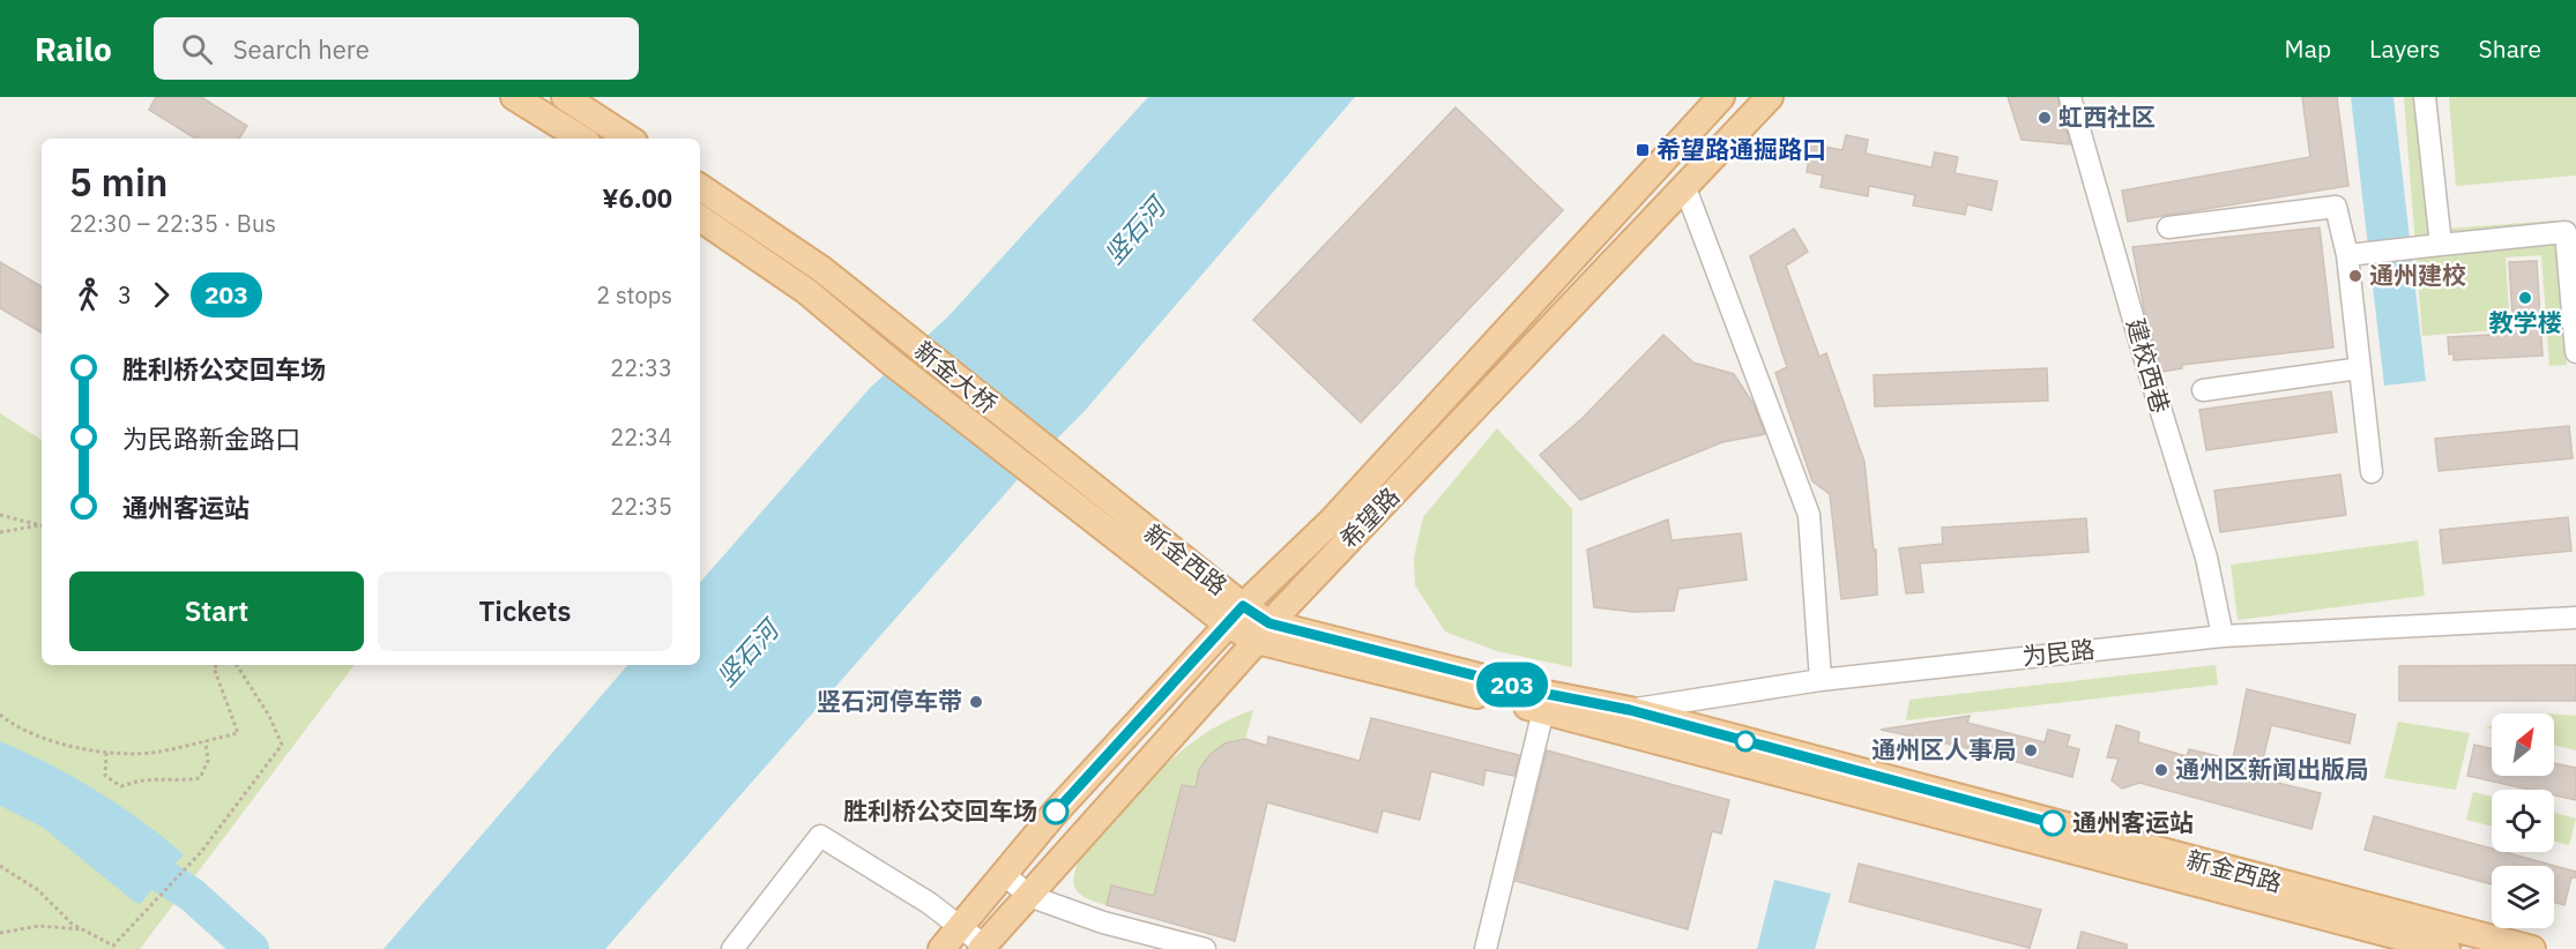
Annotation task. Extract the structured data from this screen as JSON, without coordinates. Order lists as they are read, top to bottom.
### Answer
{
  "streets": {
    "main road": ["新金大桥", "希望路", "新金西路"],
    "street": ["建校西巷", "为民路"]
  },
  "crossings": [
    ["建校西巷", "为民路"],
    ["新金大桥", "新金西路"],
    ["希望路", "新金西路"],
    ["新金西路", "为民路"]
  ],
  "water": ["竖石河"],
  "places": {
    "other": [
      "虹西社区",
      "通州建校",
      "教学楼",
      "竖石河停车带",
      "通州区人事局",
      "通州区新闻出版局",
      "胜利桥公交回车场",
      "通州客运站"
    ],
    "transit": ["希望路通掘路口"]
  },
  "lines": ["bus line 203"],
  "north": "top right",
  "page": {
    "header": "Railo",
    "search": "Search here",
    "nav": ["Map", "Layers", "Share"],
    "on_map": "203",
    "heading": ["5 min", "22:30 – 22:35 · Bus", "¥6.00"],
    "legs": ["3", "203", "2 stops"],
    "list": [
      {
        "name": "胜利桥公交回车场",
        "value": "22:33"
      },
      {
        "name": "为民路新金路口",
        "value": "22:34"
      },
      {
        "name": "通州客运站",
        "value": "22:35"
      }
    ],
    "buttons": ["Start", "Tickets"]
  }
}
